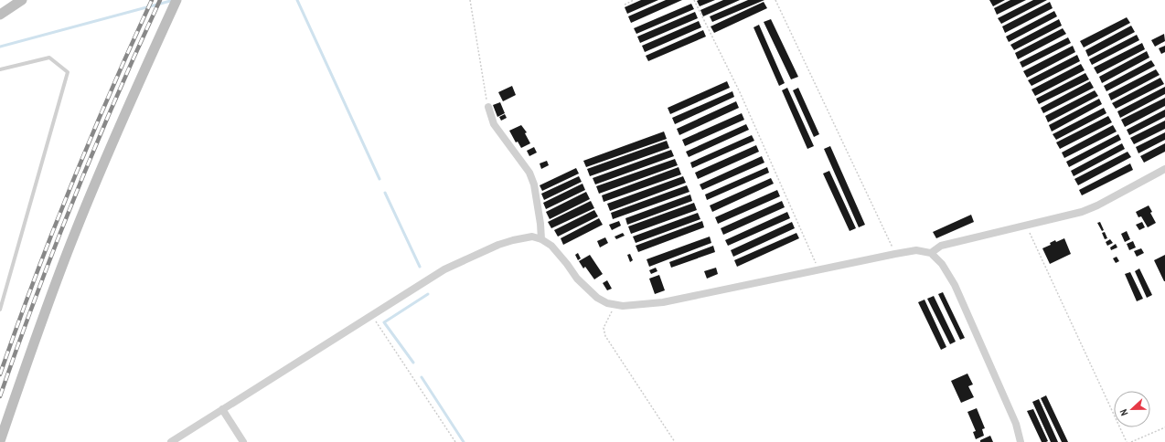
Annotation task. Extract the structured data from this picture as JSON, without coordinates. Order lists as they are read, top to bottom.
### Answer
{
  "north": "left"
}
